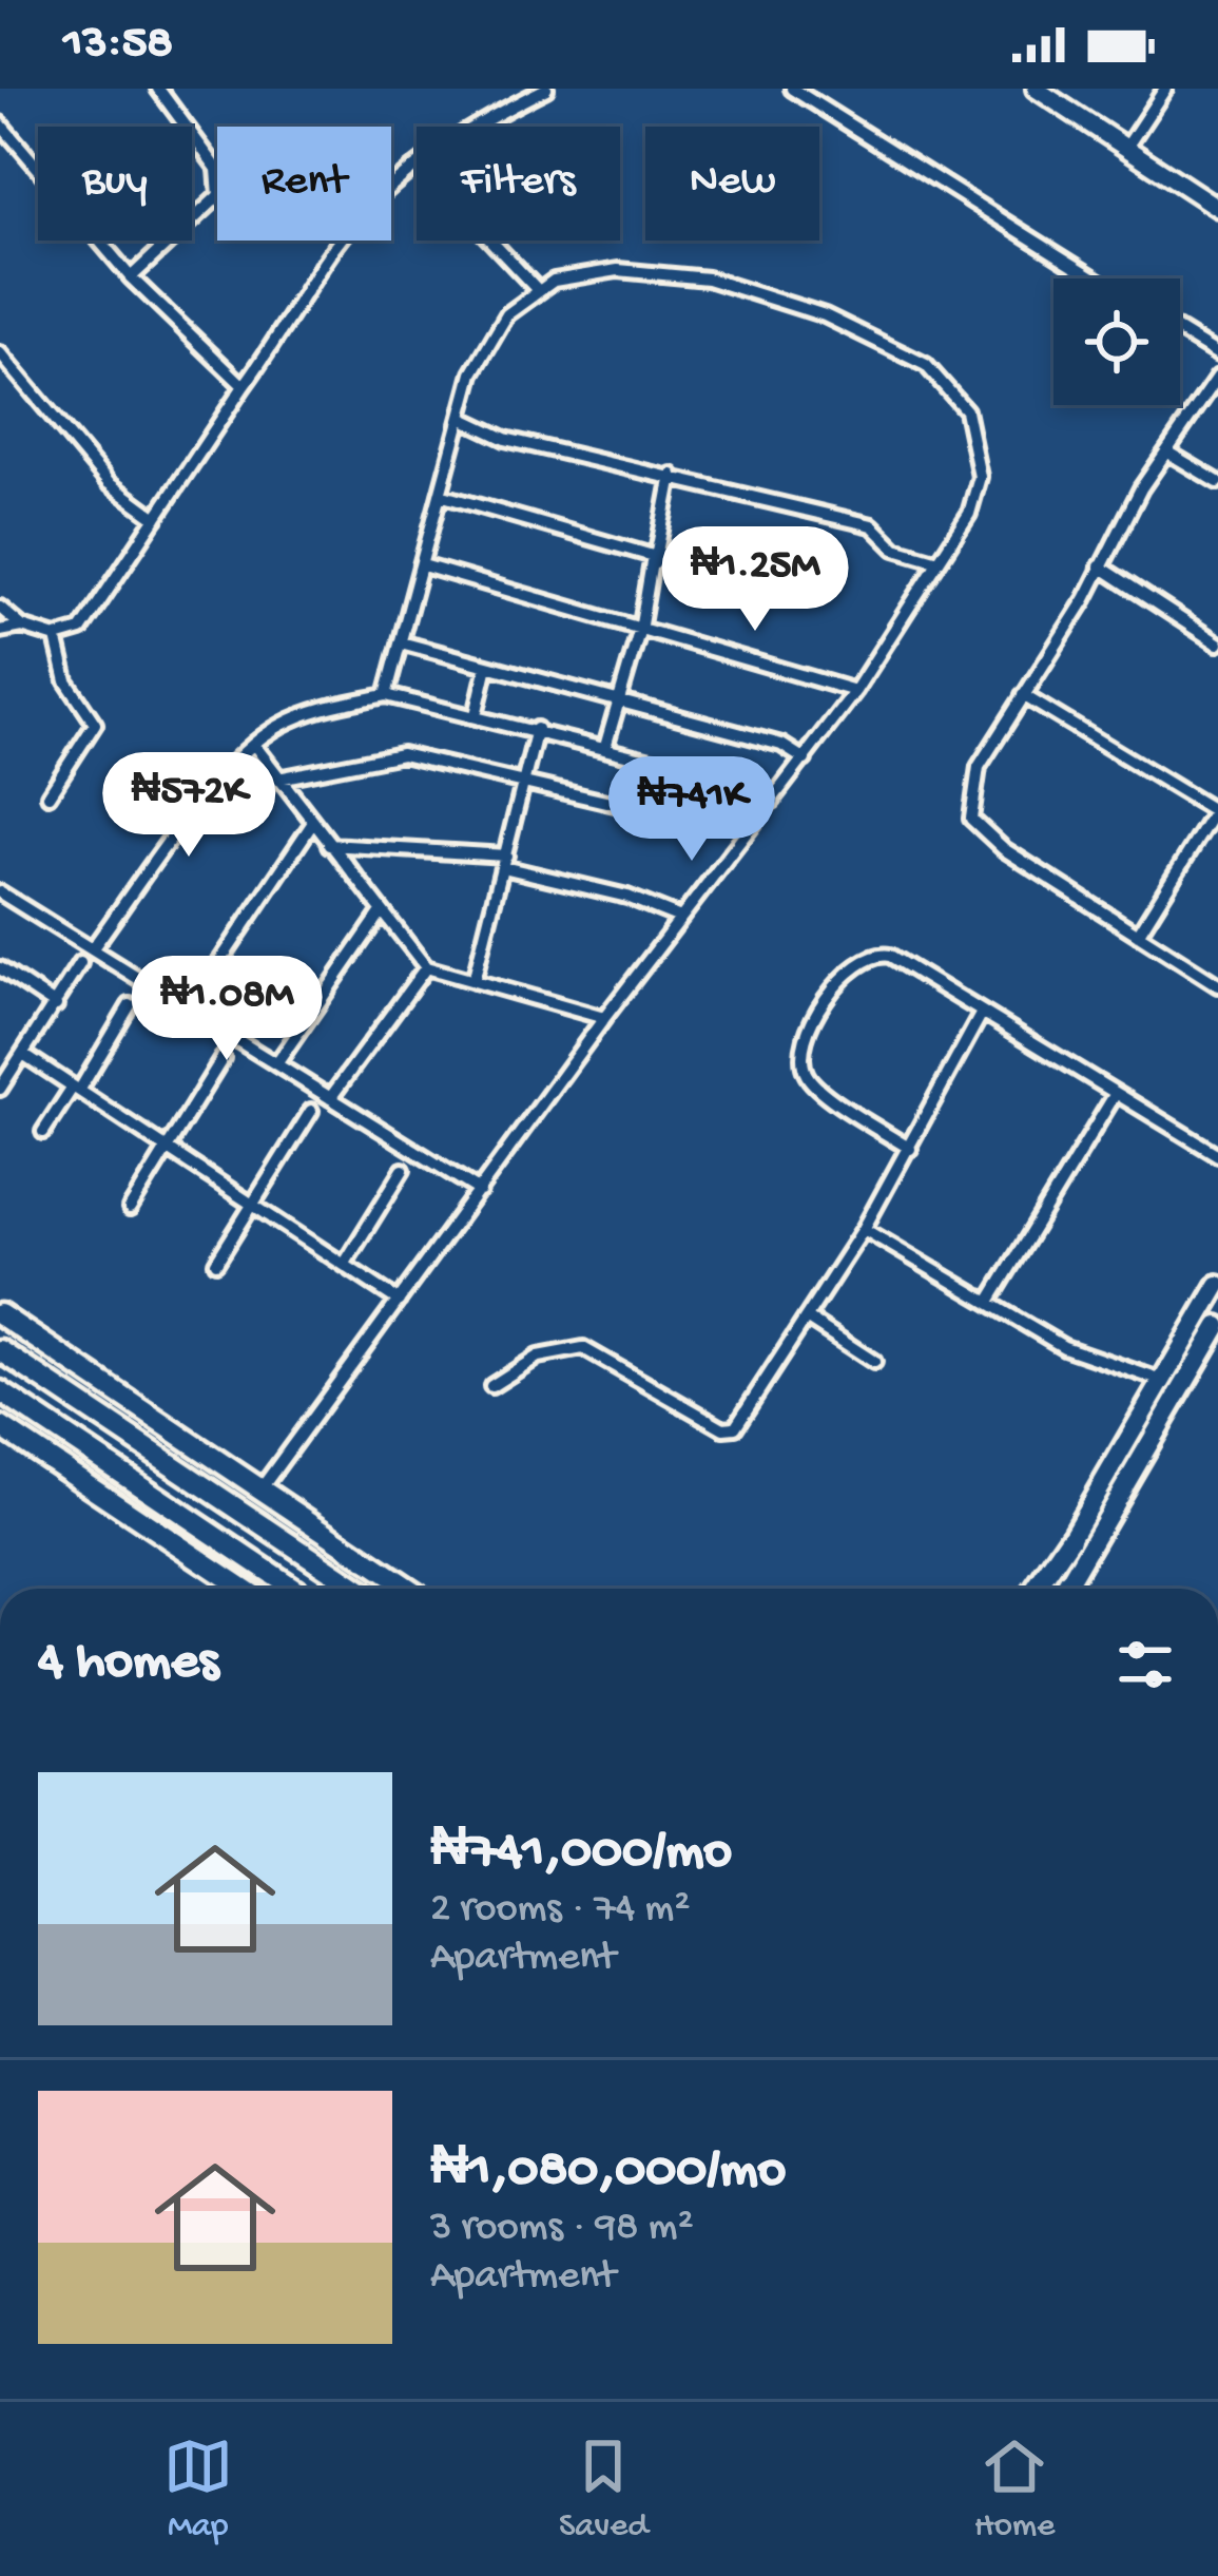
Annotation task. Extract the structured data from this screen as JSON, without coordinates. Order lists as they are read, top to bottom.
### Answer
{
  "page": {
    "status": "13:58",
    "chip": [
      "Buy",
      "Rent",
      "Filters",
      "New"
    ],
    "price": [
      "₦1.25M",
      "₦572K",
      "₦741K",
      "₦1.08M"
    ],
    "heading": "4 homes",
    "list": [
      {
        "name": "₦741,000/mo",
        "note": "2 rooms · 74 m² · Apartment"
      },
      {
        "name": "₦1,080,000/mo",
        "note": "3 rooms · 98 m² · Apartment"
      }
    ],
    "tabs": ["Map", "Saved", "Home"]
  }
}
